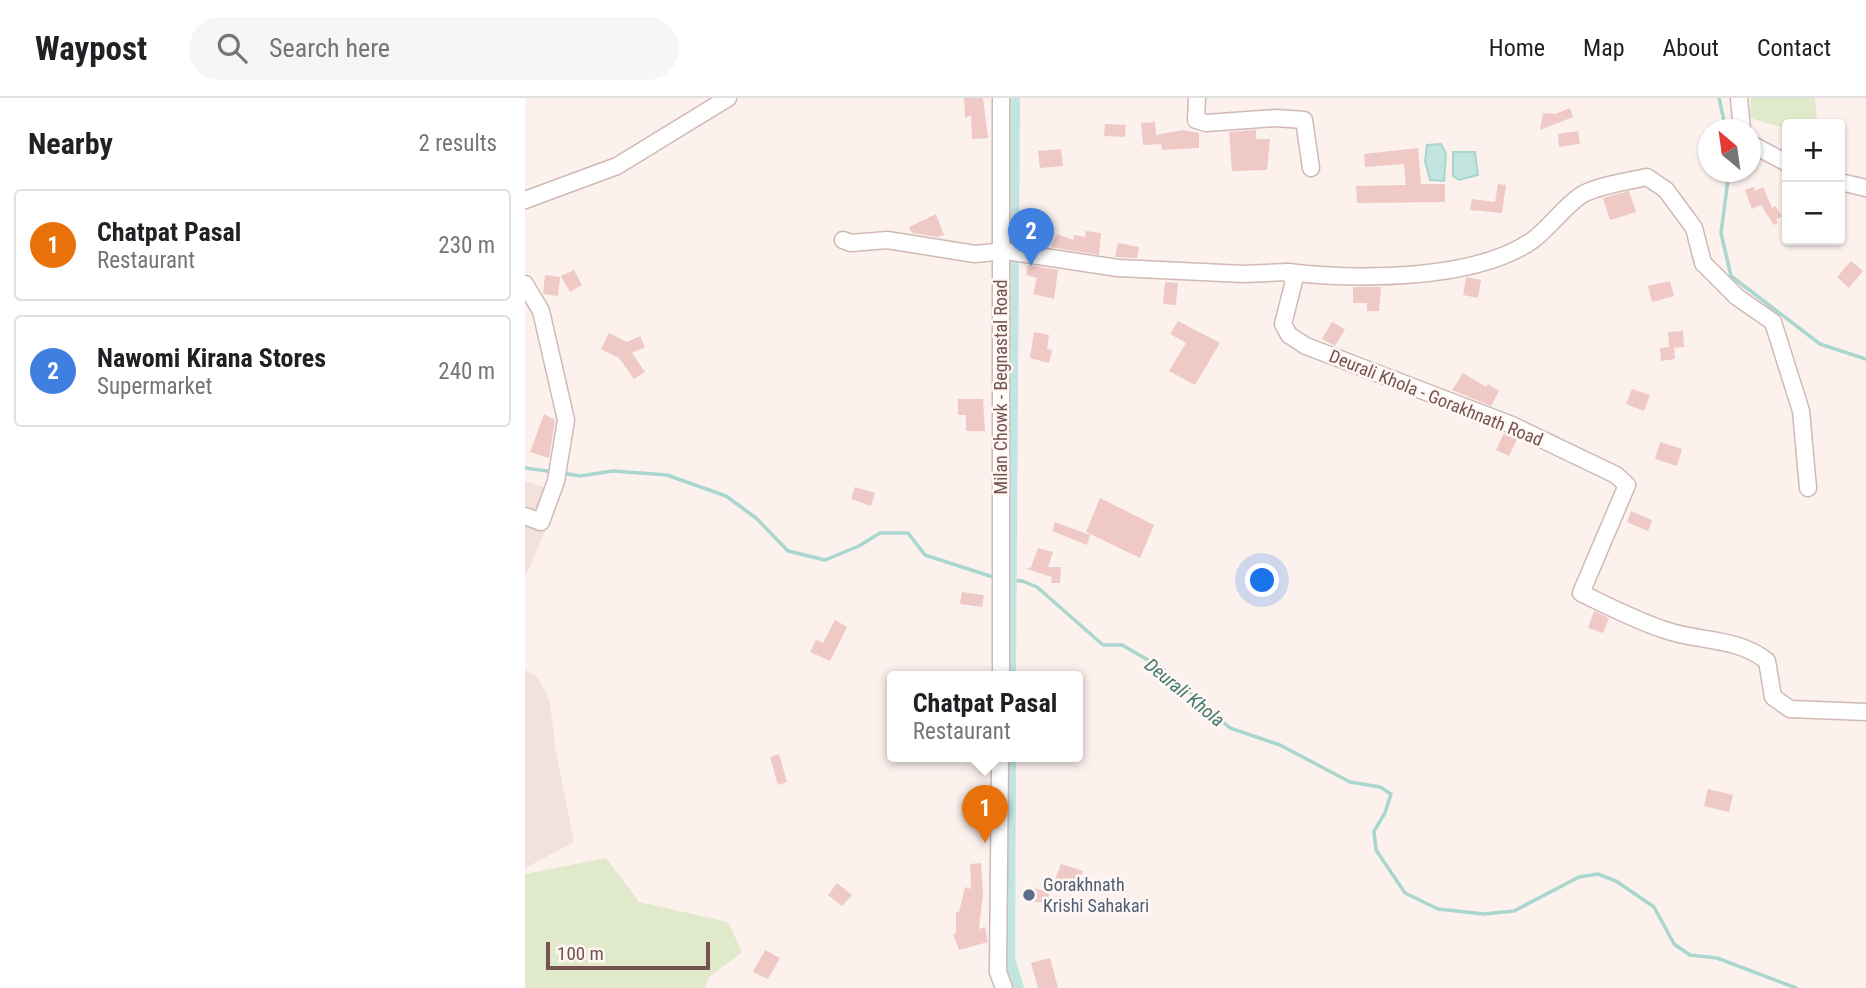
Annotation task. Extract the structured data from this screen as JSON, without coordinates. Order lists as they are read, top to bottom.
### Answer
{
  "streets": {
    "street": ["Milan Chowk - Begnastal Road", "Deurali Khola - Gorakhnath Road"]
  },
  "water": ["Deurali Khola"],
  "places": ["Gorakhnath Krishi Sahakari"],
  "scale_bar": "100 m",
  "north": "top left",
  "page": {
    "header": "Waypost",
    "search": "Search here",
    "nav": [
      "Home",
      "Map",
      "About",
      "Contact"
    ],
    "heading": ["Nearby", "2 results"],
    "map_buttons": ["+", "−"],
    "list": [
      {
        "mark": "1",
        "name": "Chatpat Pasal",
        "note": "Restaurant",
        "value": "230 m"
      },
      {
        "mark": "2",
        "name": "Nawomi Kirana Stores",
        "note": "Supermarket",
        "value": "240 m"
      }
    ],
    "pins": ["2", "1"],
    "popup": ["Chatpat Pasal", "Restaurant"],
    "scale": "100 m"
  }
}
